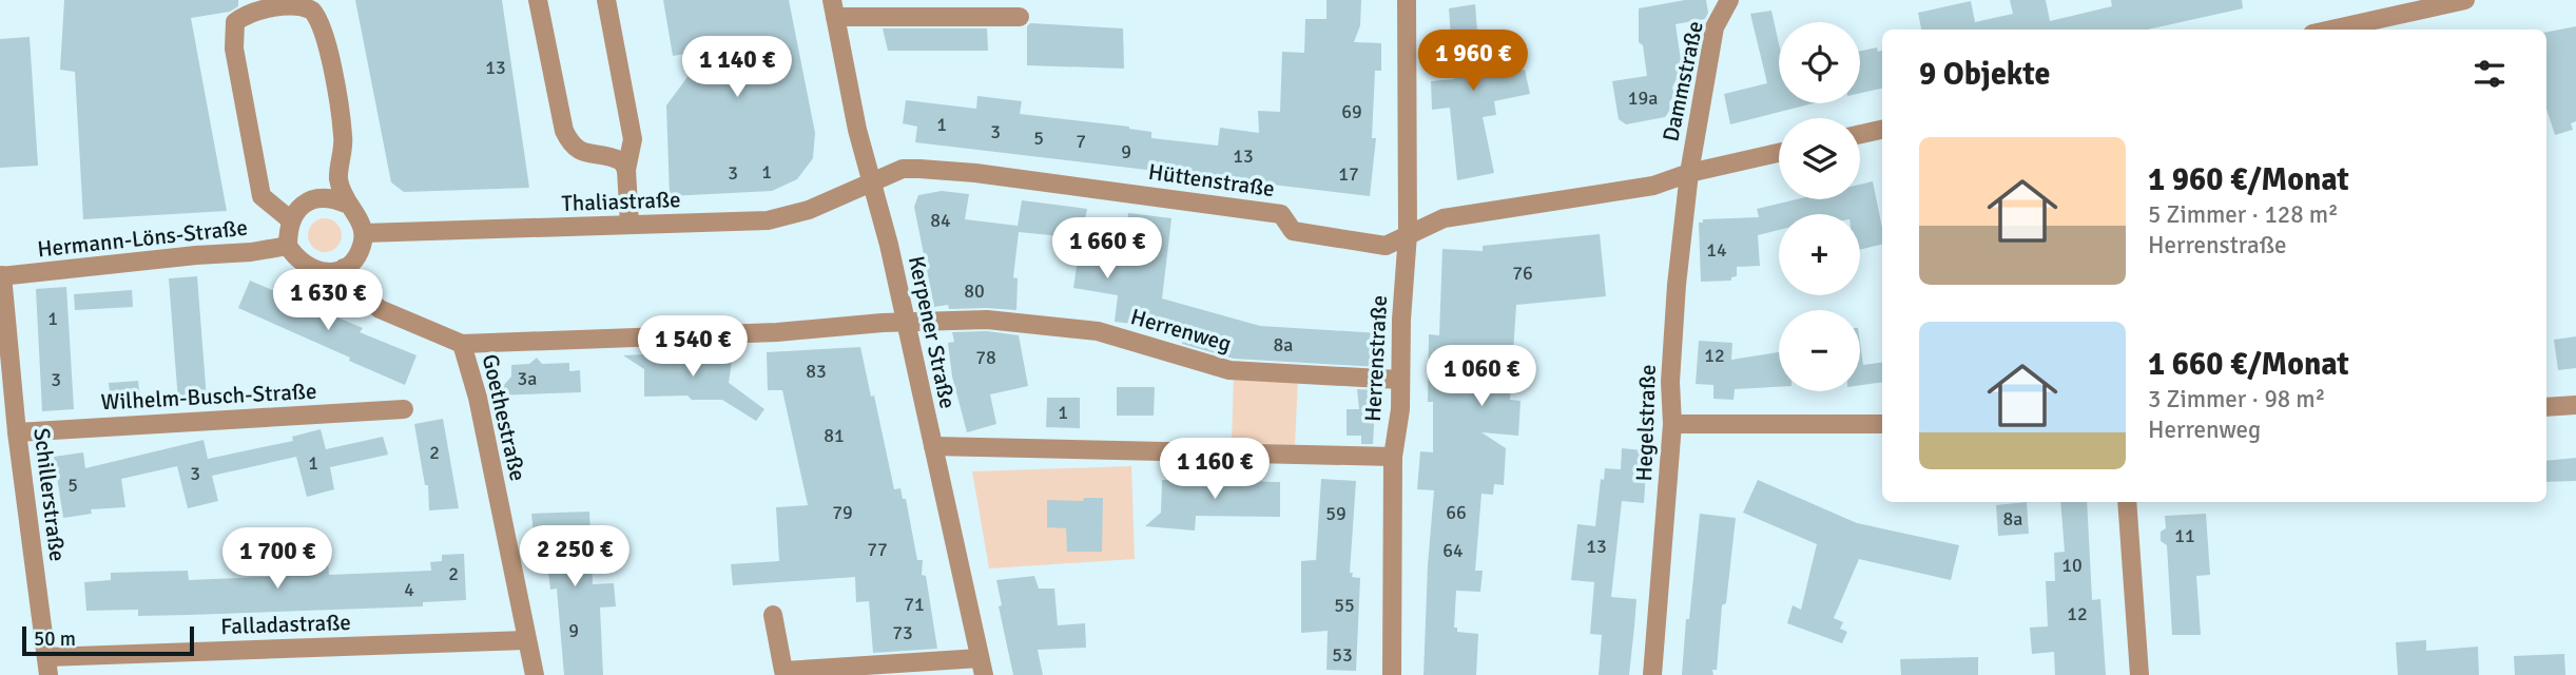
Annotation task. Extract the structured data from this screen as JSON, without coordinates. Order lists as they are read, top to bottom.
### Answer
{
  "streets": {
    "street": [
      "Dammstraße",
      "Hüttenstraße",
      "Thaliastraße",
      "Hermann-Löns-Straße",
      "Herrenweg",
      "Kerpener Straße",
      "Herrenstraße",
      "Wilhelm-Busch-Straße",
      "Goethestraße",
      "Hegelstraße",
      "Schillerstraße",
      "Falladastraße"
    ]
  },
  "crossings": [
    ["Dammstraße", "Hüttenstraße"],
    ["Dammstraße", "Hegelstraße"],
    ["Hüttenstraße", "Thaliastraße"],
    ["Hüttenstraße", "Kerpener Straße"],
    ["Hüttenstraße", "Herrenstraße"],
    ["Hüttenstraße", "Hegelstraße"],
    ["Thaliastraße", "Hermann-Löns-Straße"],
    ["Thaliastraße", "Kerpener Straße"],
    ["Hermann-Löns-Straße", "Schillerstraße"],
    ["Herrenweg", "Kerpener Straße"],
    ["Herrenweg", "Herrenstraße"],
    ["Wilhelm-Busch-Straße", "Schillerstraße"],
    ["Goethestraße", "Falladastraße"],
    ["Schillerstraße", "Falladastraße"]
  ],
  "house_numbers": [
    "13",
    "19a",
    "69",
    "1",
    "3",
    "5",
    "7",
    "9",
    "13",
    "1",
    "3",
    "17",
    "84",
    "14",
    "76",
    "80",
    "1",
    "8a",
    "12",
    "78",
    "83",
    "3a",
    "3",
    "1",
    "81",
    "2",
    "1",
    "3",
    "5",
    "79",
    "66",
    "59",
    "8a",
    "11",
    "13",
    "77",
    "64",
    "10",
    "2",
    "4",
    "71",
    "55",
    "12",
    "9",
    "73",
    "53"
  ],
  "scale_bar": "50 m",
  "page": {
    "map_buttons": ["+", "−"],
    "price": [
      "1 960 €",
      "1 140 €",
      "1 660 €",
      "1 630 €",
      "1 540 €",
      "1 060 €",
      "1 160 €",
      "2 250 €",
      "1 700 €"
    ],
    "heading": "9 Objekte",
    "list": [
      {
        "name": "1 960 €/Monat",
        "note": "5 Zimmer · 128 m² · Herrenstraße"
      },
      {
        "name": "1 660 €/Monat",
        "note": "3 Zimmer · 98 m² · Herrenweg"
      }
    ],
    "scale": "50 m"
  }
}
